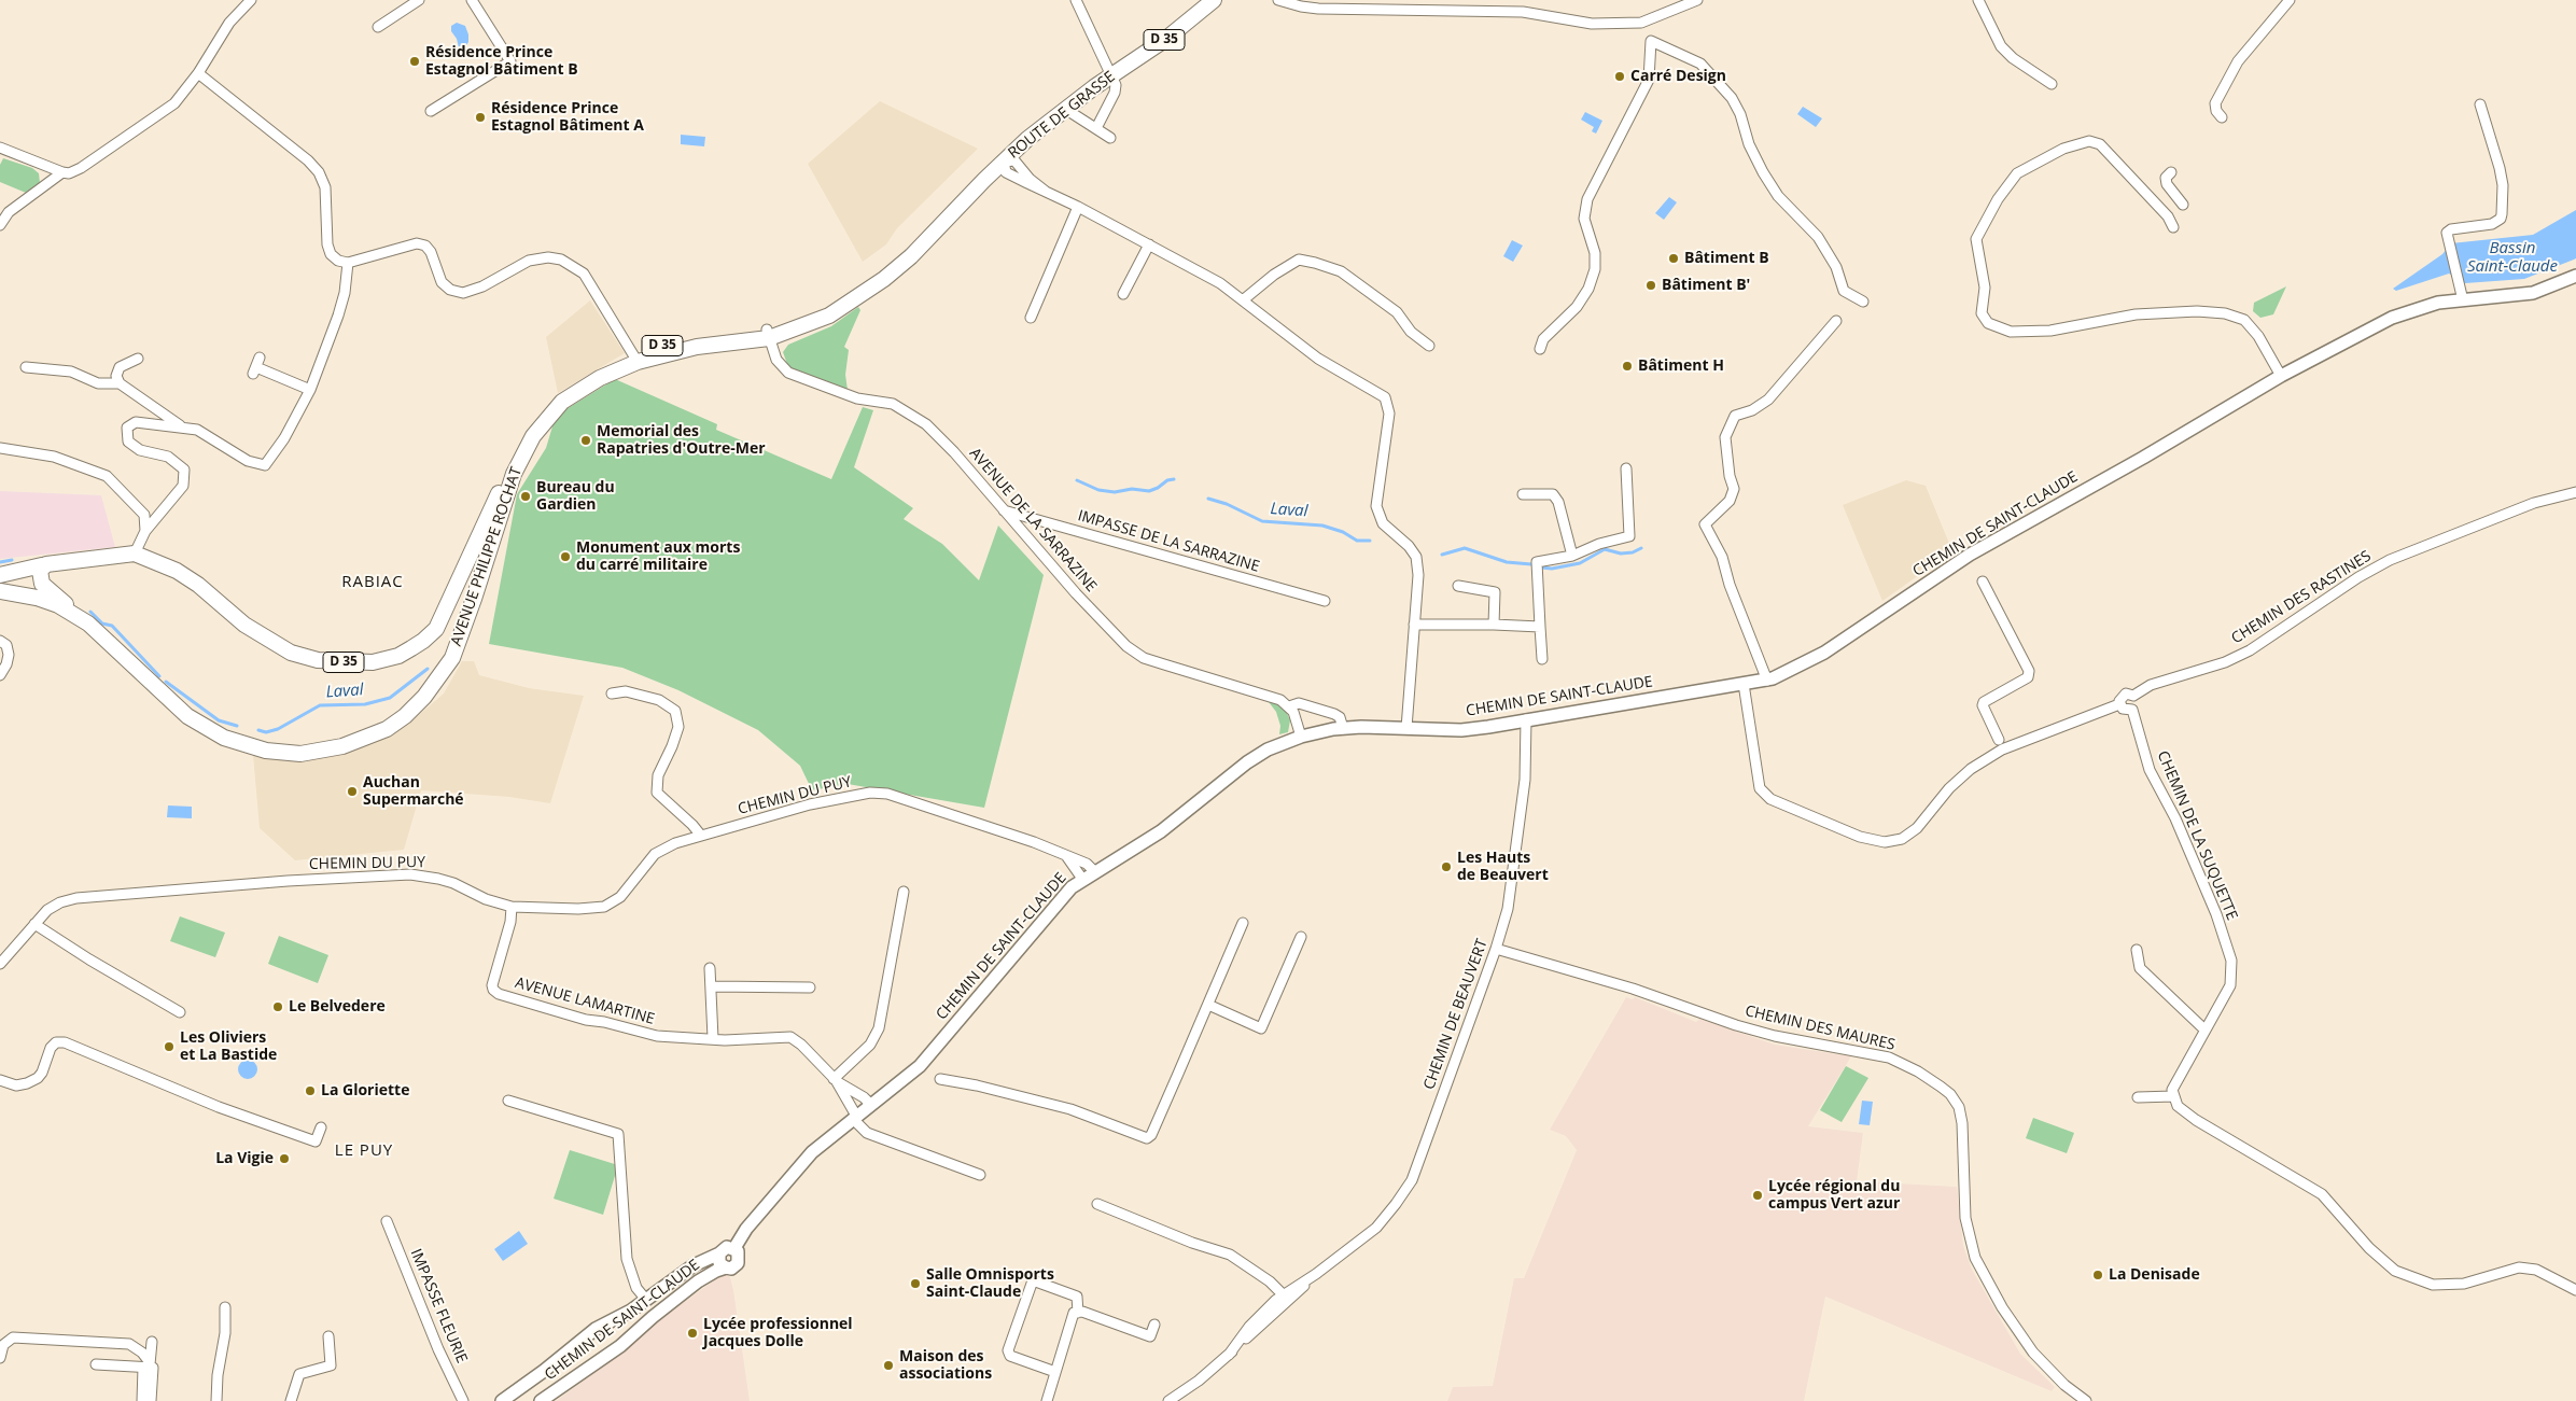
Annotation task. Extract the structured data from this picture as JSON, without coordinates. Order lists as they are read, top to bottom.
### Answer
{
  "streets": {
    "main road": ["D 35", "ROUTE DE GRASSE", "AVENUE PHILIPPE ROCHAT"],
    "street": [
      "AVENUE DE LA SARRAZINE",
      "CHEMIN DE SAINT-CLAUDE",
      "IMPASSE DE LA SARRAZINE",
      "CHEMIN DES RASTINES",
      "CHEMIN DU PUY",
      "CHEMIN DE LA SUQUETTE",
      "AVENUE LAMARTINE",
      "CHEMIN DE BEAUVERT",
      "CHEMIN DES MAURES",
      "IMPASSE FLEURIE"
    ]
  },
  "crossings": [
    ["ROUTE DE GRASSE", "AVENUE DE LA SARRAZINE"],
    ["ROUTE DE GRASSE", "AVENUE PHILIPPE ROCHAT"],
    ["AVENUE DE LA SARRAZINE", "CHEMIN DE SAINT-CLAUDE"],
    ["AVENUE DE LA SARRAZINE", "IMPASSE DE LA SARRAZINE"],
    ["AVENUE DE LA SARRAZINE", "AVENUE PHILIPPE ROCHAT"],
    ["CHEMIN DE SAINT-CLAUDE", "CHEMIN DU PUY"],
    ["CHEMIN DE SAINT-CLAUDE", "AVENUE LAMARTINE"],
    ["CHEMIN DE SAINT-CLAUDE", "CHEMIN DE BEAUVERT"],
    ["CHEMIN DES RASTINES", "CHEMIN DE LA SUQUETTE"],
    ["CHEMIN DU PUY", "AVENUE LAMARTINE"],
    ["CHEMIN DE BEAUVERT", "CHEMIN DES MAURES"]
  ],
  "districts": ["RABIAC", "LE PUY"],
  "water": ["Bassin Saint-Claude", "Laval"],
  "places": [
    "Résidence Prince Estagnol Bâtiment B",
    "Carré Design",
    "Résidence Prince Estagnol Bâtiment A",
    "Bâtiment B",
    "Bâtiment B'",
    "Bâtiment H",
    "Memorial des Rapatries d'Outre-Mer",
    "Bureau du Gardien",
    "Monument aux morts du carré militaire",
    "Auchan Supermarché",
    "Les Hauts de Beauvert",
    "Le Belvedere",
    "Les Oliviers et La Bastide",
    "La Gloriette",
    "La Vigie",
    "Lycée régional du campus Vert azur",
    "La Denisade",
    "Salle Omnisports Saint-Claude",
    "Lycée professionnel Jacques Dolle",
    "Maison des associations"
  ]
}
